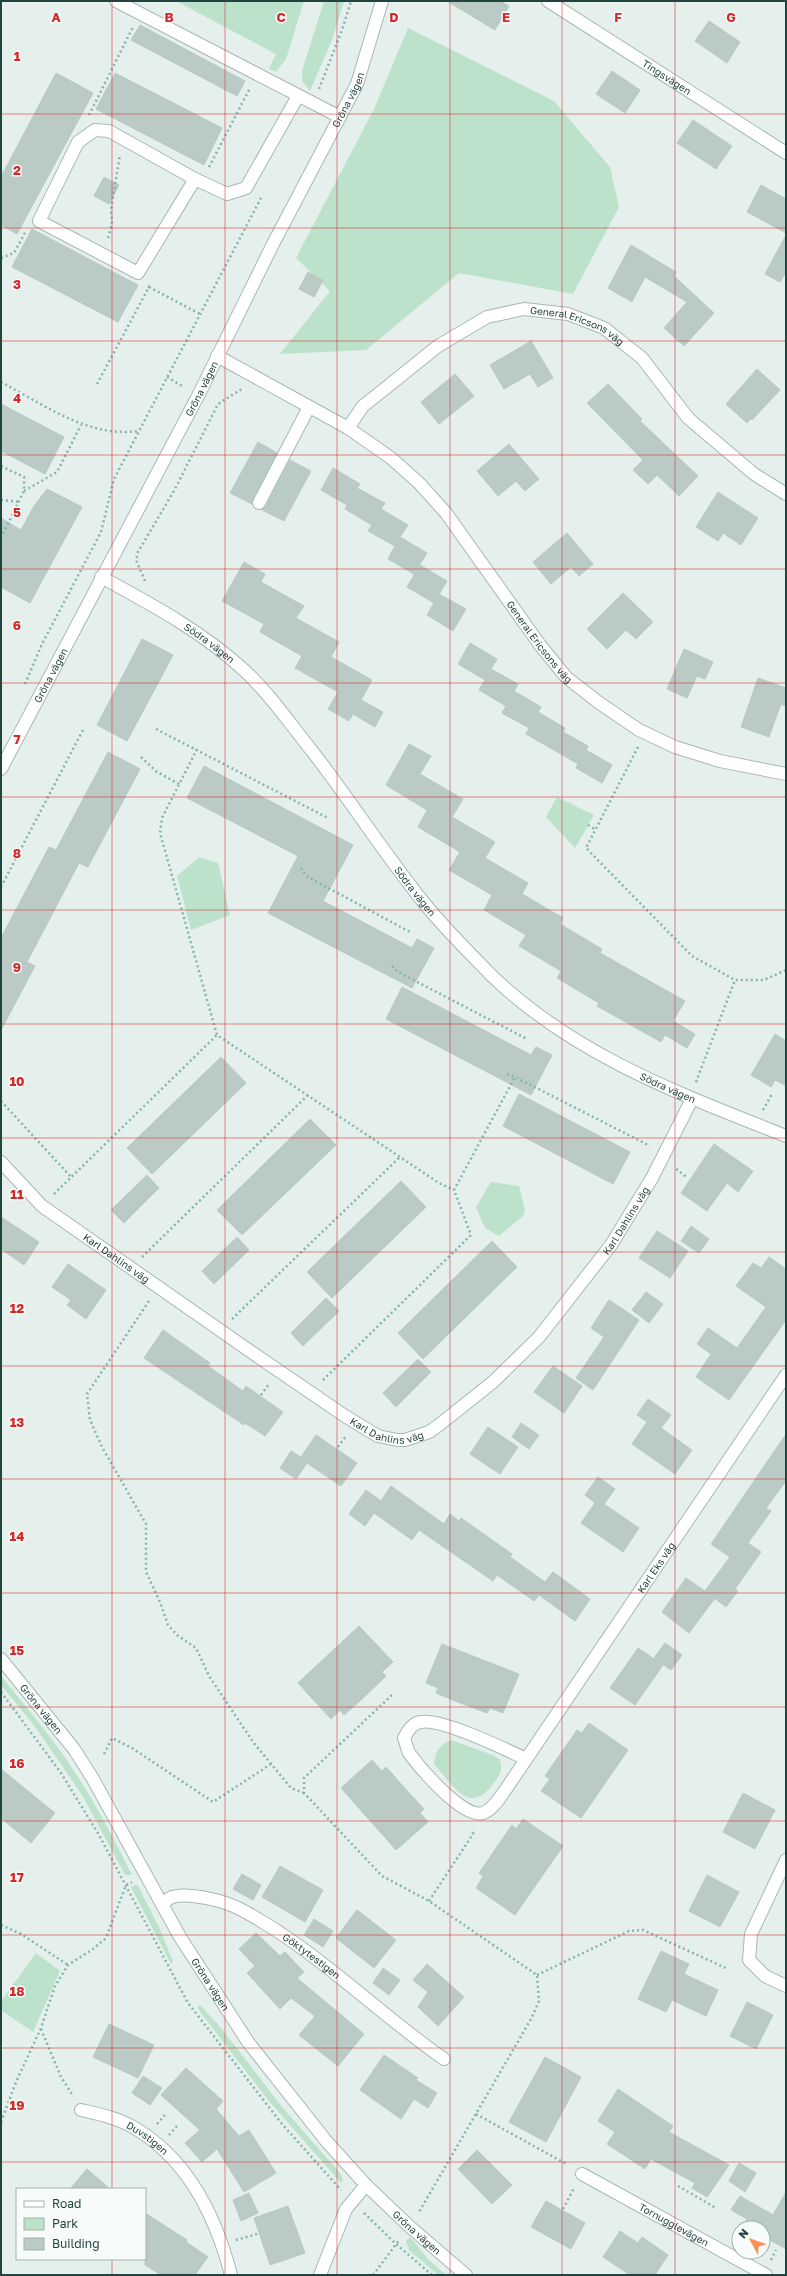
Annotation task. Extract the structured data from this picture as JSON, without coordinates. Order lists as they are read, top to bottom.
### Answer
{
  "streets": {
    "street": [
      "Tingsvägen",
      "Gröna vägen",
      "General Ericsons väg",
      "Södra vägen",
      "Karl Dahlins väg",
      "Karl Eks väg",
      "Göktytestigen",
      "Duvstigen",
      "Tornugglevägen"
    ]
  },
  "crossings": [
    ["Gröna vägen", "General Ericsons väg"],
    ["Gröna vägen", "Södra vägen"],
    ["Gröna vägen", "Göktytestigen"],
    ["Södra vägen", "Karl Dahlins väg"]
  ],
  "legend": ["Road", "Park", "Building"],
  "north": "top left",
  "grid": {
    "columns": [
      "A",
      "B",
      "C",
      "D",
      "E",
      "F",
      "G"
    ],
    "rows": [
      "1",
      "2",
      "3",
      "4",
      "5",
      "6",
      "7",
      "8",
      "9",
      "10",
      "11",
      "12",
      "13",
      "14",
      "15",
      "16",
      "17",
      "18",
      "19"
    ]
  }
}
